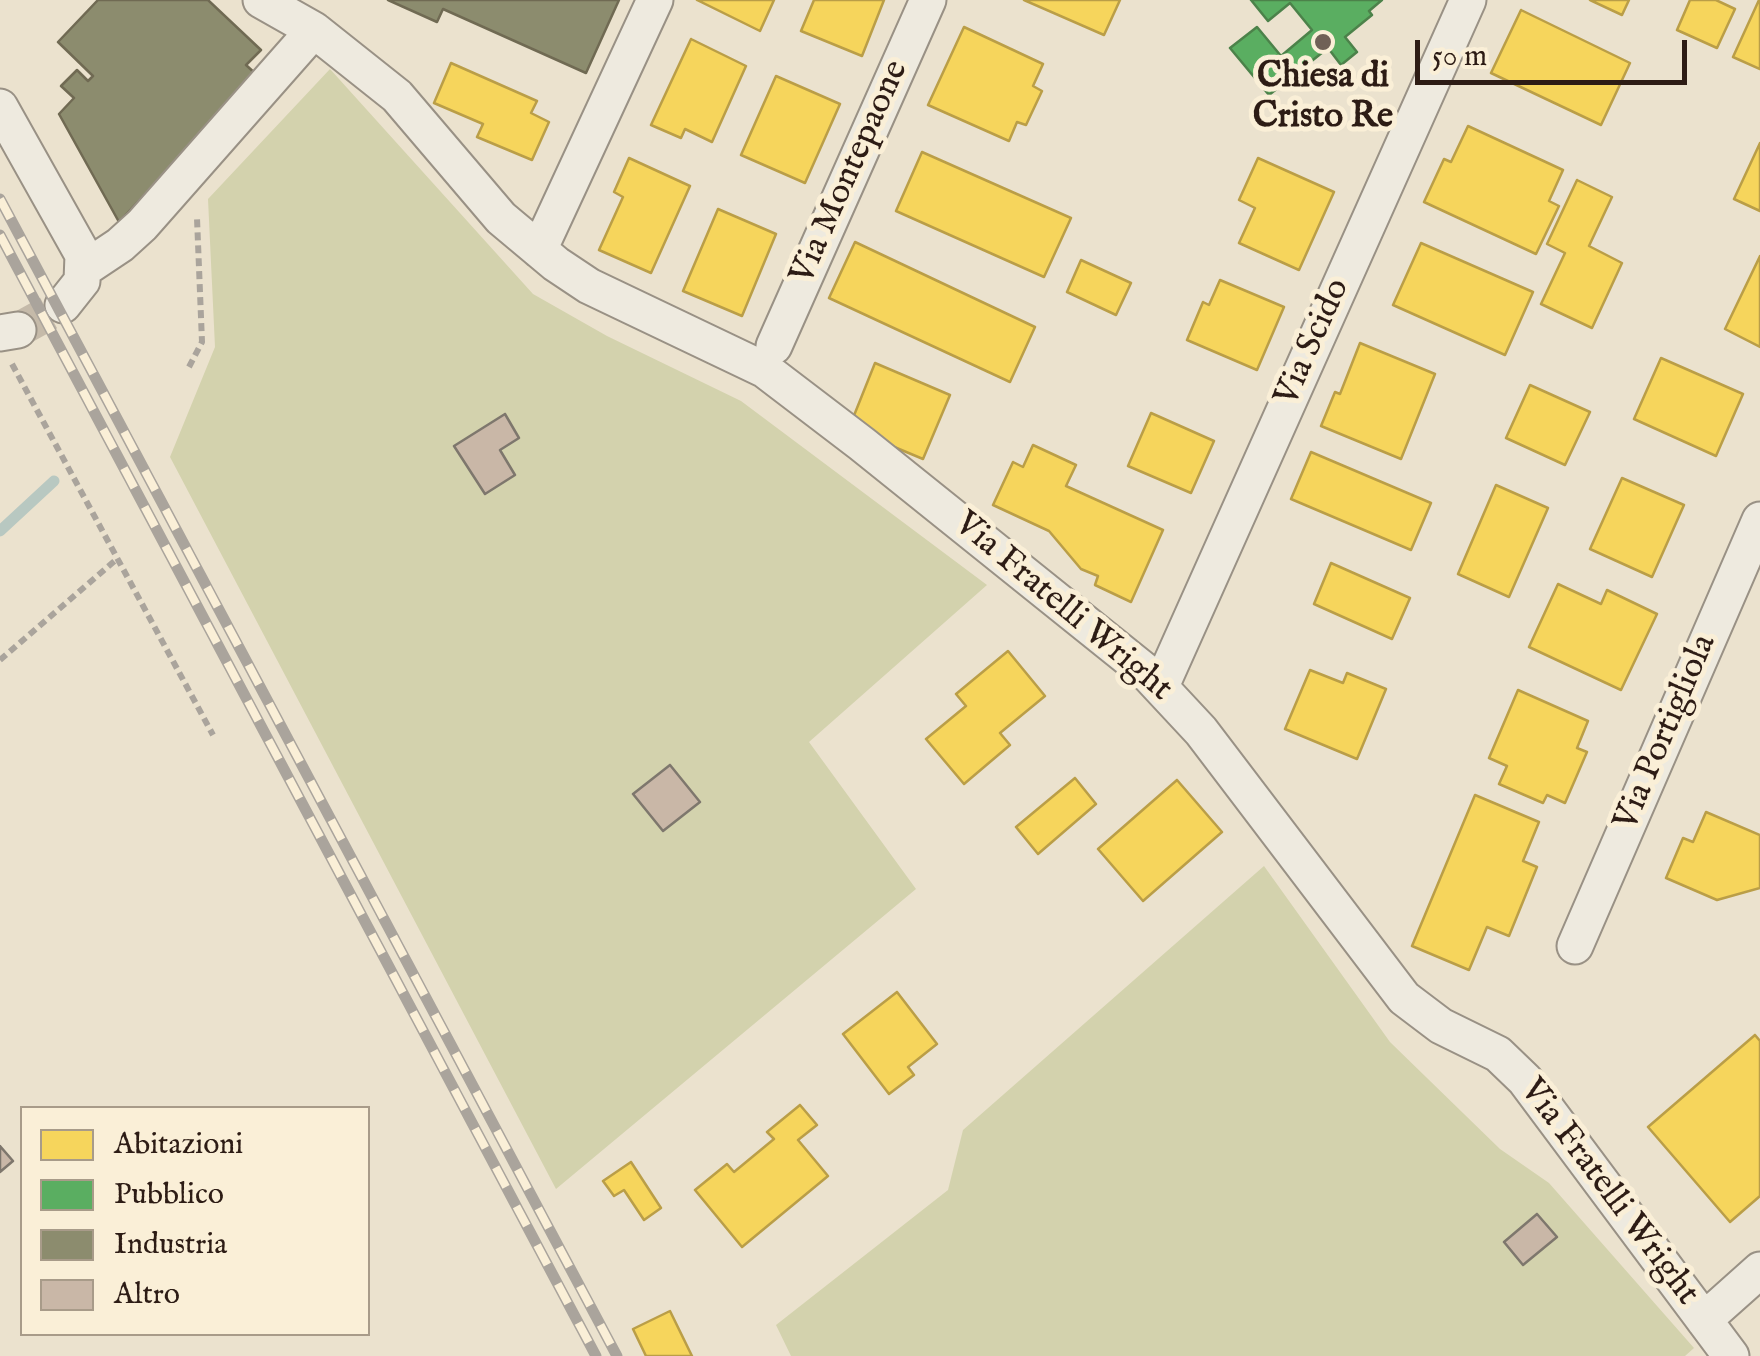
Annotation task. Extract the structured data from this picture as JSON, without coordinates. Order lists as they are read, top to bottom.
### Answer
{
  "streets": {
    "street": [
      "Via Montepaone",
      "Via Scido",
      "Via Fratelli Wright",
      "Via Portigliola"
    ]
  },
  "crossings": [
    ["Via Scido", "Via Fratelli Wright"]
  ],
  "places": ["Chiesa di Cristo Re"],
  "legend": [
    "Abitazioni",
    "Pubblico",
    "Industria",
    "Altro"
  ],
  "scale_bar": "50 m"
}
